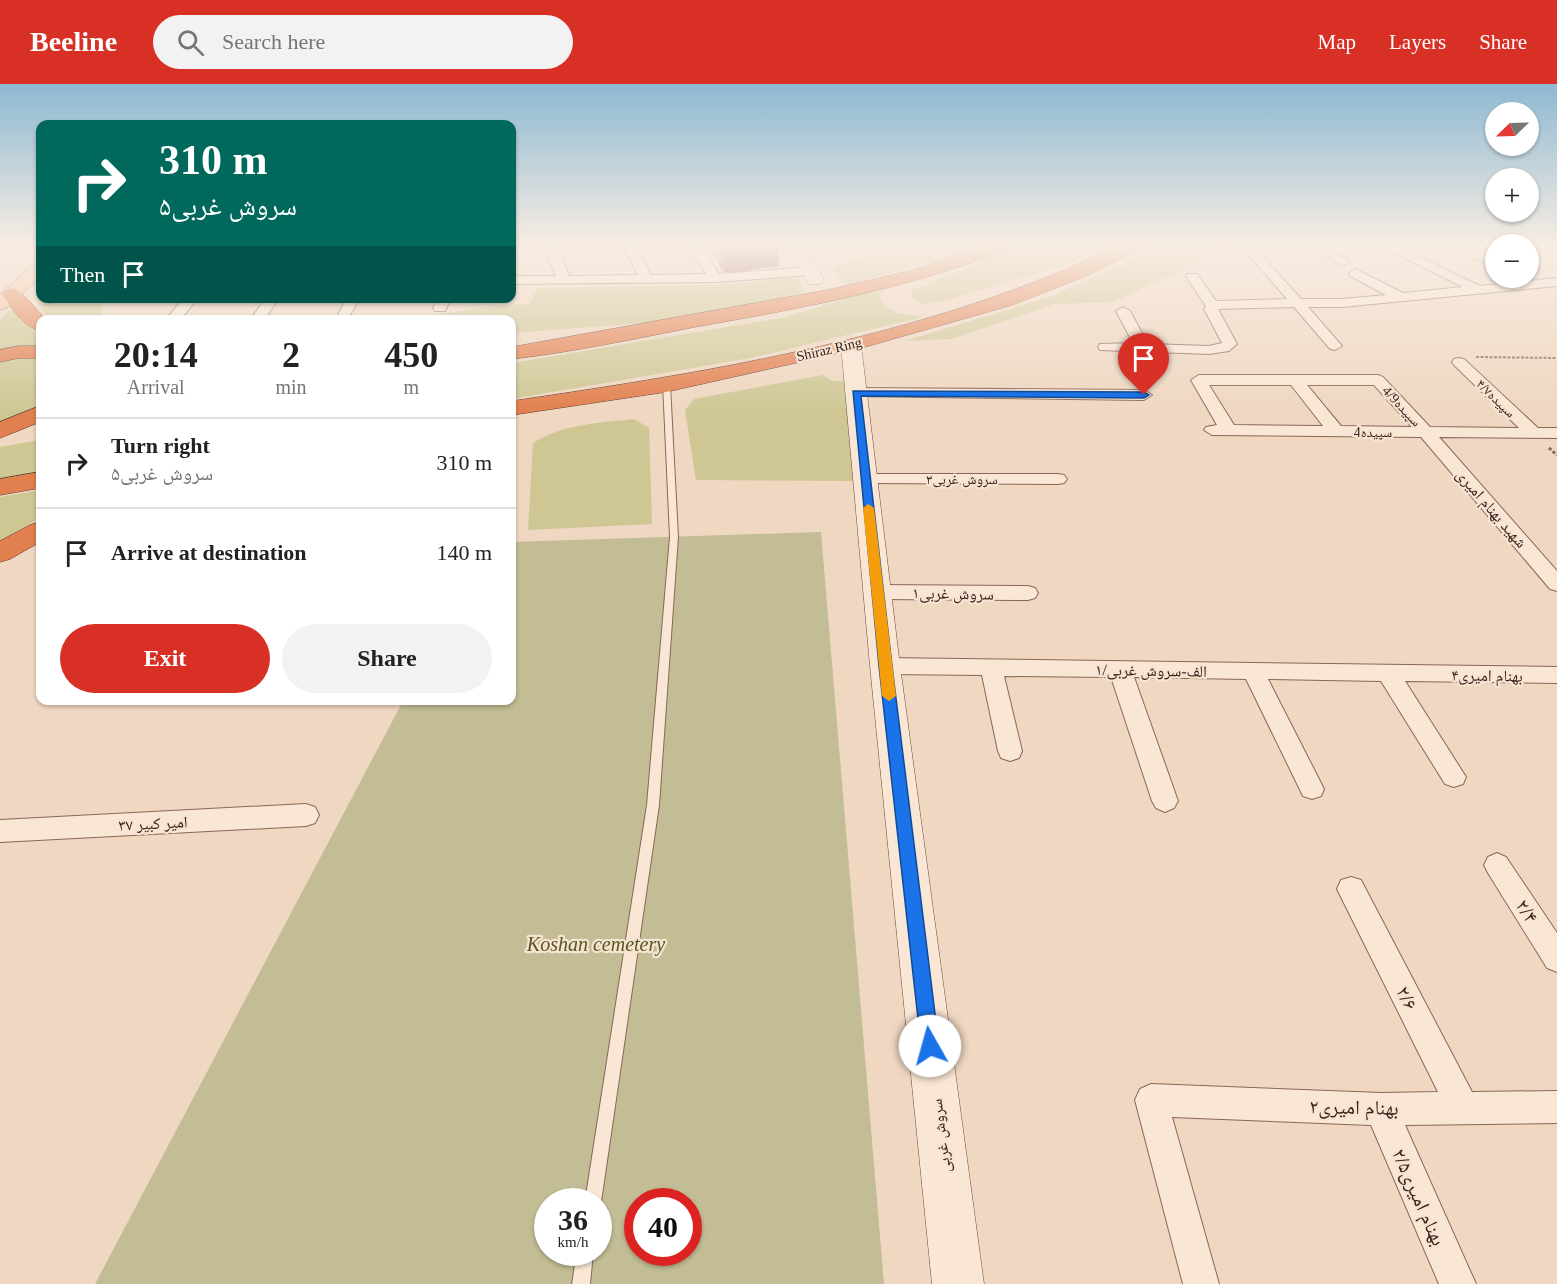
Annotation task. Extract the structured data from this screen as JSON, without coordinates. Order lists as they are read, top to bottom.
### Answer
{
  "streets": {
    "highway": ["Shiraz Ring"],
    "street": [
      "سپیده۴/۷",
      "4/9سپیده",
      "4سپیده",
      "سروش غربی۳",
      "شهید بهنام امیری",
      "سروش غربی۱",
      "۱/الف-سروش غربی",
      "بهنام امیری۴",
      "۳۷ امیر کبیر",
      "۲/۴",
      "۲/۶",
      "بهنام امیری۲",
      "سروش غربی",
      "بهنام امیری۲/۵"
    ]
  },
  "crossings": [
    ["Shiraz Ring", "سروش غربی"],
    ["سپیده۴/۷", "4سپیده"],
    ["4/9سپیده", "4سپیده"],
    ["4/9سپیده", "شهید بهنام امیری"],
    ["4سپیده", "شهید بهنام امیری"],
    ["سروش غربی۳", "سروش غربی"],
    ["سروش غربی۱", "سروش غربی"],
    ["۱/الف-سروش غربی", "بهنام امیری۴"],
    ["۱/الف-سروش غربی", "سروش غربی"],
    ["۲/۶", "بهنام امیری۲"],
    ["بهنام امیری۲", "بهنام امیری۲/۵"]
  ],
  "parks": ["Koshan cemetery"],
  "north": "bottom left",
  "page": {
    "header": "Beeline",
    "search": "Search here",
    "nav": ["Map", "Layers", "Share"],
    "map_buttons": ["+", "−"],
    "turn": ["310 m", "سروش غربی۵"],
    "then": "Then",
    "eta": [
      "20:14",
      "Arrival",
      "2",
      "min",
      "450",
      "m"
    ],
    "list": [
      {
        "name": "Turn right",
        "note": "سروش غربی۵",
        "value": "310 m"
      },
      {
        "name": "Arrive at destination",
        "value": "140 m"
      }
    ],
    "buttons": ["Exit", "Share"],
    "speed": "36 km/h",
    "limit": "40"
  }
}
